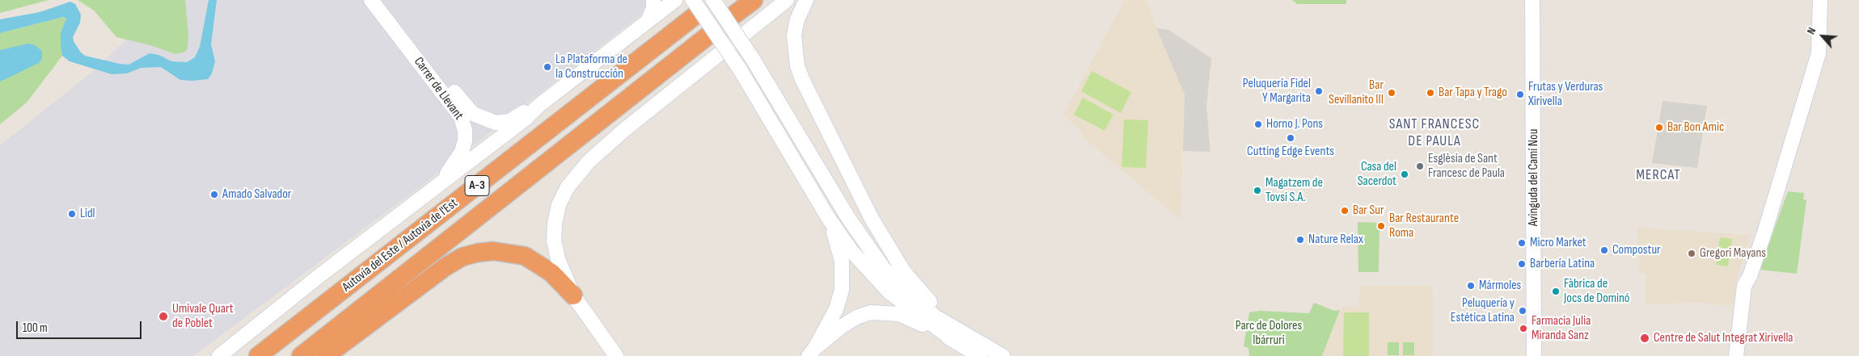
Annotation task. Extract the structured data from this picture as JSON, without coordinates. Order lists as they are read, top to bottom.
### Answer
{
  "streets": {
    "highway": ["A-3", "Autovía del Este / Autovia de l'Est"],
    "street": ["Carrer de Llevant", "Avinguda del Camí Nou"]
  },
  "districts": ["SANT FRANCESC DE PAULA", "MERCAT"],
  "parks": ["Parc de Dolores Ibárruri"],
  "places": [
    "La Plataforma de la Construcción",
    "Peluquería Fidel Y Margarita",
    "Bar Sevillanito III",
    "Bar Tapa y Trago",
    "Frutas y Verduras Xirivella",
    "Horno J. Pons",
    "Bar Bon Amic",
    "Cutting Edge Events",
    "Esglèsia de Sant Francesc de Paula",
    "Casa del Sacerdot",
    "Magatzem de Tovsi S.A.",
    "Amado Salvador",
    "Bar Sur",
    "Lidl",
    "Bar Restaurante Roma",
    "Nature Relax",
    "Micro Market",
    "Compostur",
    "Gregori Mayans",
    "Barbería Latina",
    "Mármoles",
    "Fàbrica de Jocs de Dominó",
    "Peluquería y Estética Latina",
    "Umivale Quart de Poblet",
    "Farmacia Julia Miranda Sanz",
    "Centre de Salut Integrat Xirivella"
  ],
  "scale_bar": "100 m",
  "north": "top left"
}
